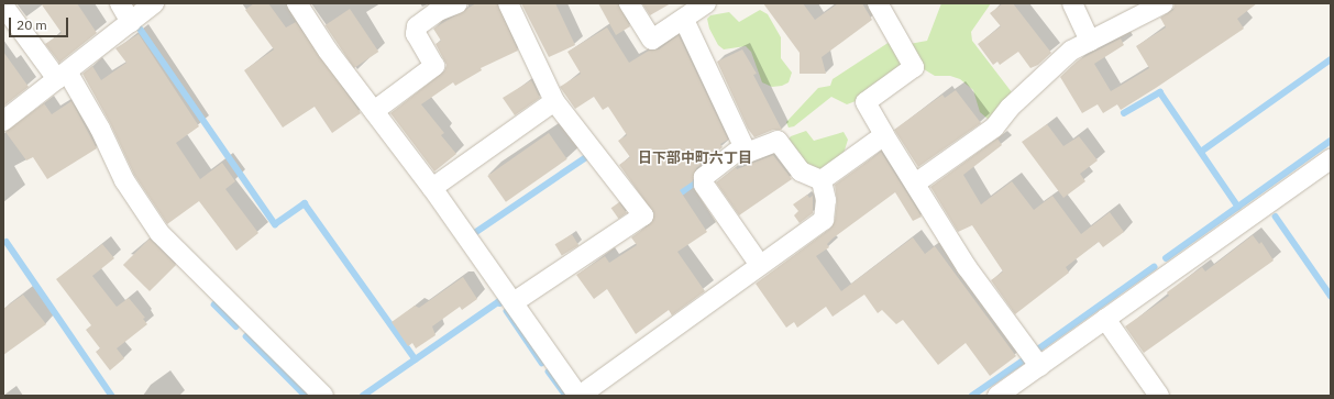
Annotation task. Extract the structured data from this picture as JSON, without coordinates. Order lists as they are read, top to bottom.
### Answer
{
  "districts": ["日下部中町六丁目"],
  "scale_bar": "20 m"
}
